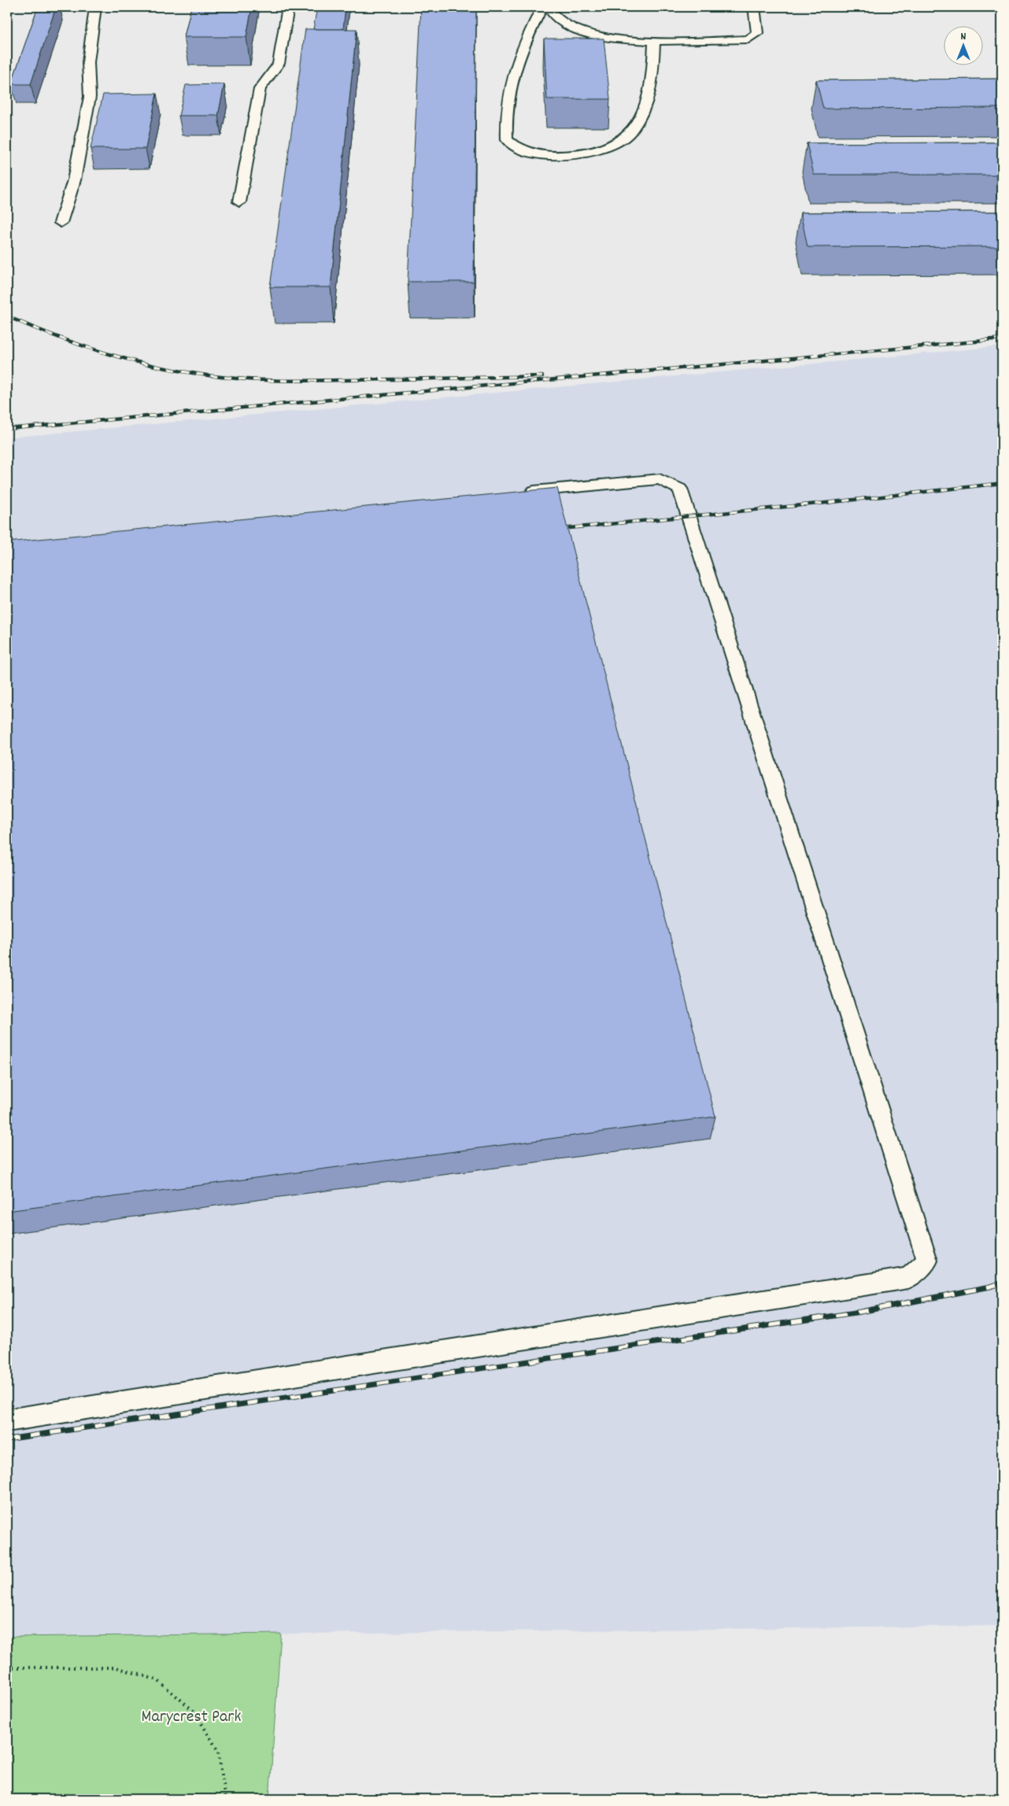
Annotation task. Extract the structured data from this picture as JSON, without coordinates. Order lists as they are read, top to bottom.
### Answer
{
  "parks": ["Marycrest Park"],
  "north": "top"
}
